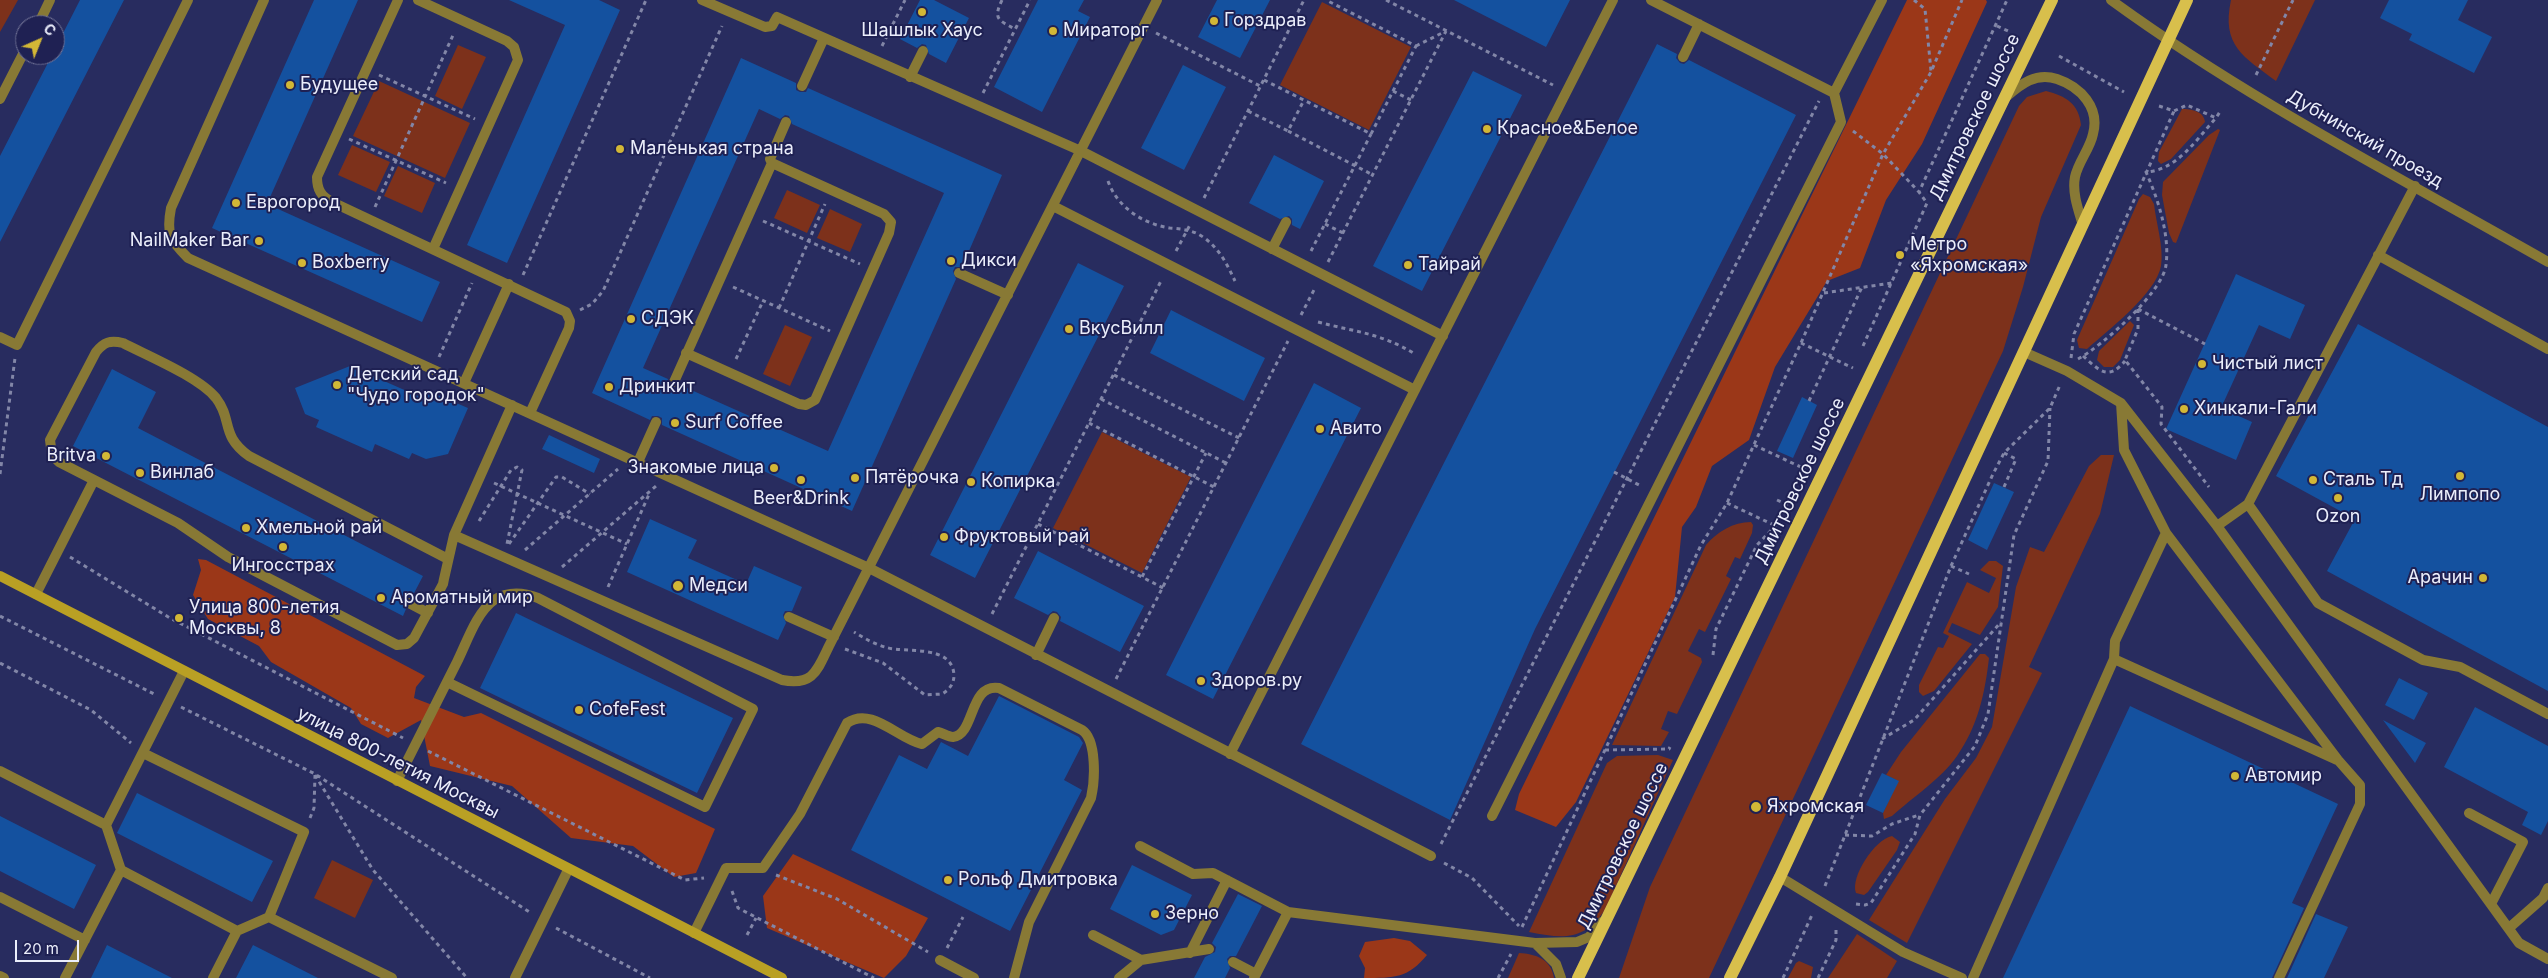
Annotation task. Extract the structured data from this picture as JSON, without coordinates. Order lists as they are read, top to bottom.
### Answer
{
  "streets": {
    "main road": ["Дмитровское шоссе", "улица 800-летия Москвы"],
    "street": ["Дубнинский проезд"]
  },
  "places": [
    "Шашлык Хаус",
    "Горздрав",
    "Мираторг",
    "Будущее",
    "Красное&Белое",
    "Маленькая страна",
    "Еврогород",
    "NailMaker Bar",
    "Метро «Яхромская»",
    "Дикси",
    "Boxberry",
    "Тайрай",
    "СДЭК",
    "ВкусВилл",
    "Чистый лист",
    "Детский сад \"Чудо городок\"",
    "Дринкит",
    "Хинкали-Гали",
    "Surf Coffee",
    "Авито",
    "Britva",
    "Знакомые лица",
    "Винлаб",
    "Лимпопо",
    "Пятёрочка",
    "Beer&Drink",
    "Сталь Тд",
    "Копирка",
    "Ozon",
    "Хмельной рай",
    "Фруктовый рай",
    "Ингосстрах",
    "Арачин",
    "Медси",
    "Ароматный мир",
    "Улица 800-летия Москвы, 8",
    "Здоров.ру",
    "CofeFest",
    "Автомир",
    "Яхромская",
    "Рольф Дмитровка",
    "Зерно"
  ],
  "scale_bar": "20 m",
  "north": "top right"
}
